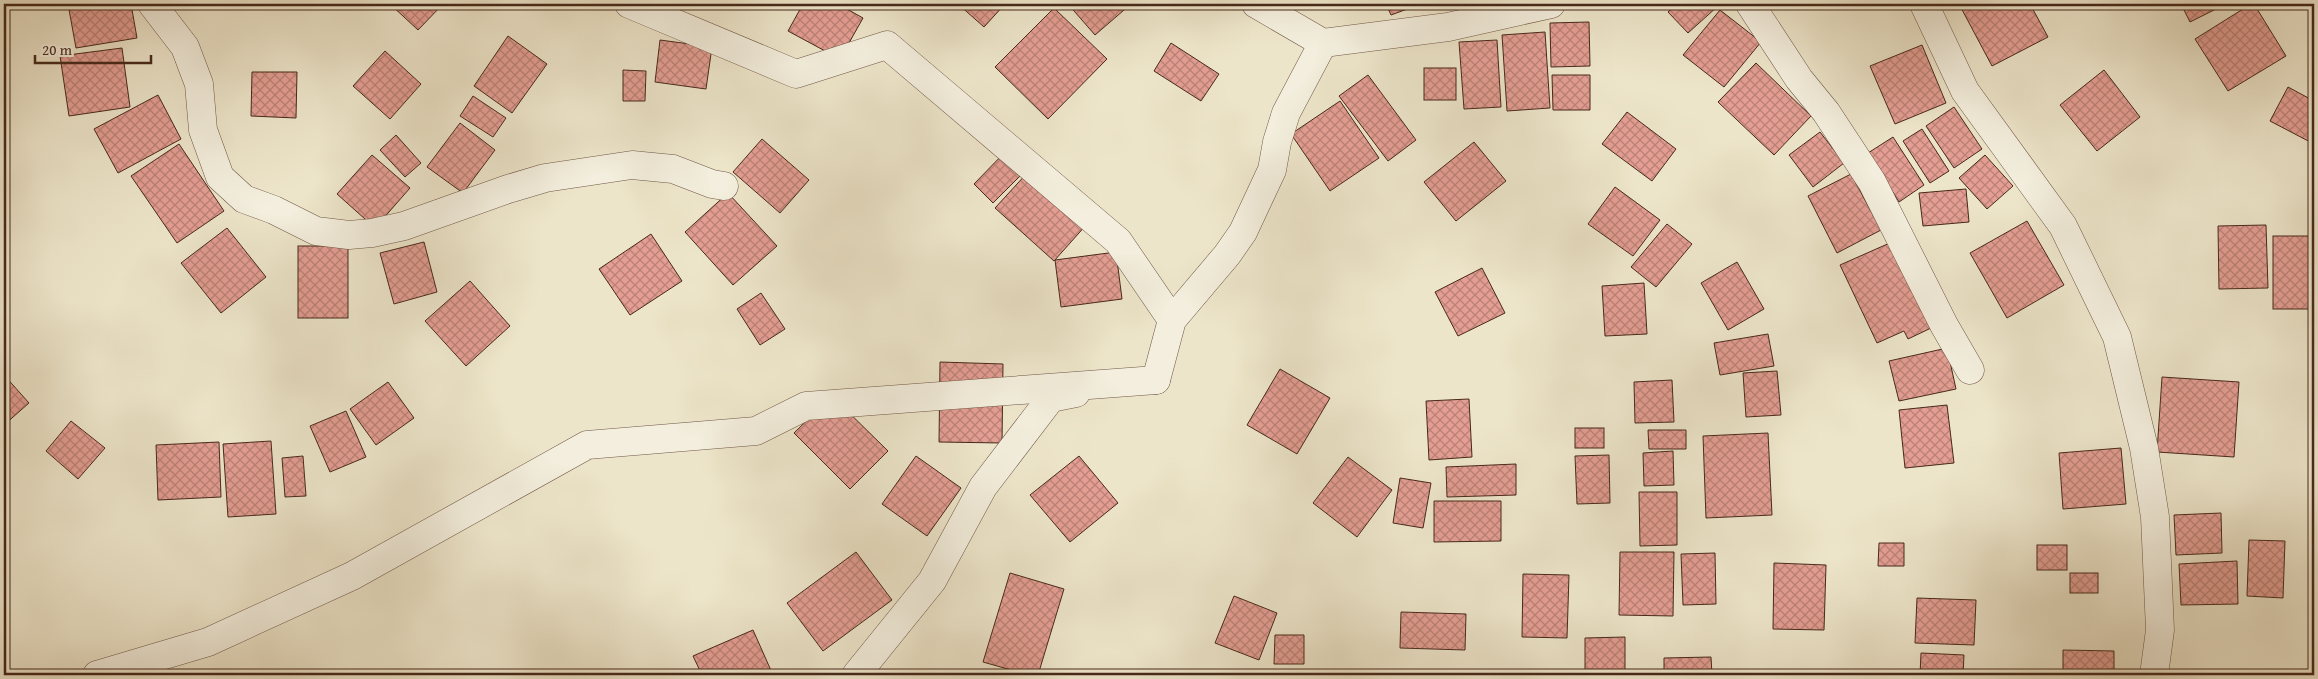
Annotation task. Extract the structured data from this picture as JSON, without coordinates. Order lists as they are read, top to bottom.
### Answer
{
  "scale_bar": "20 m"
}
